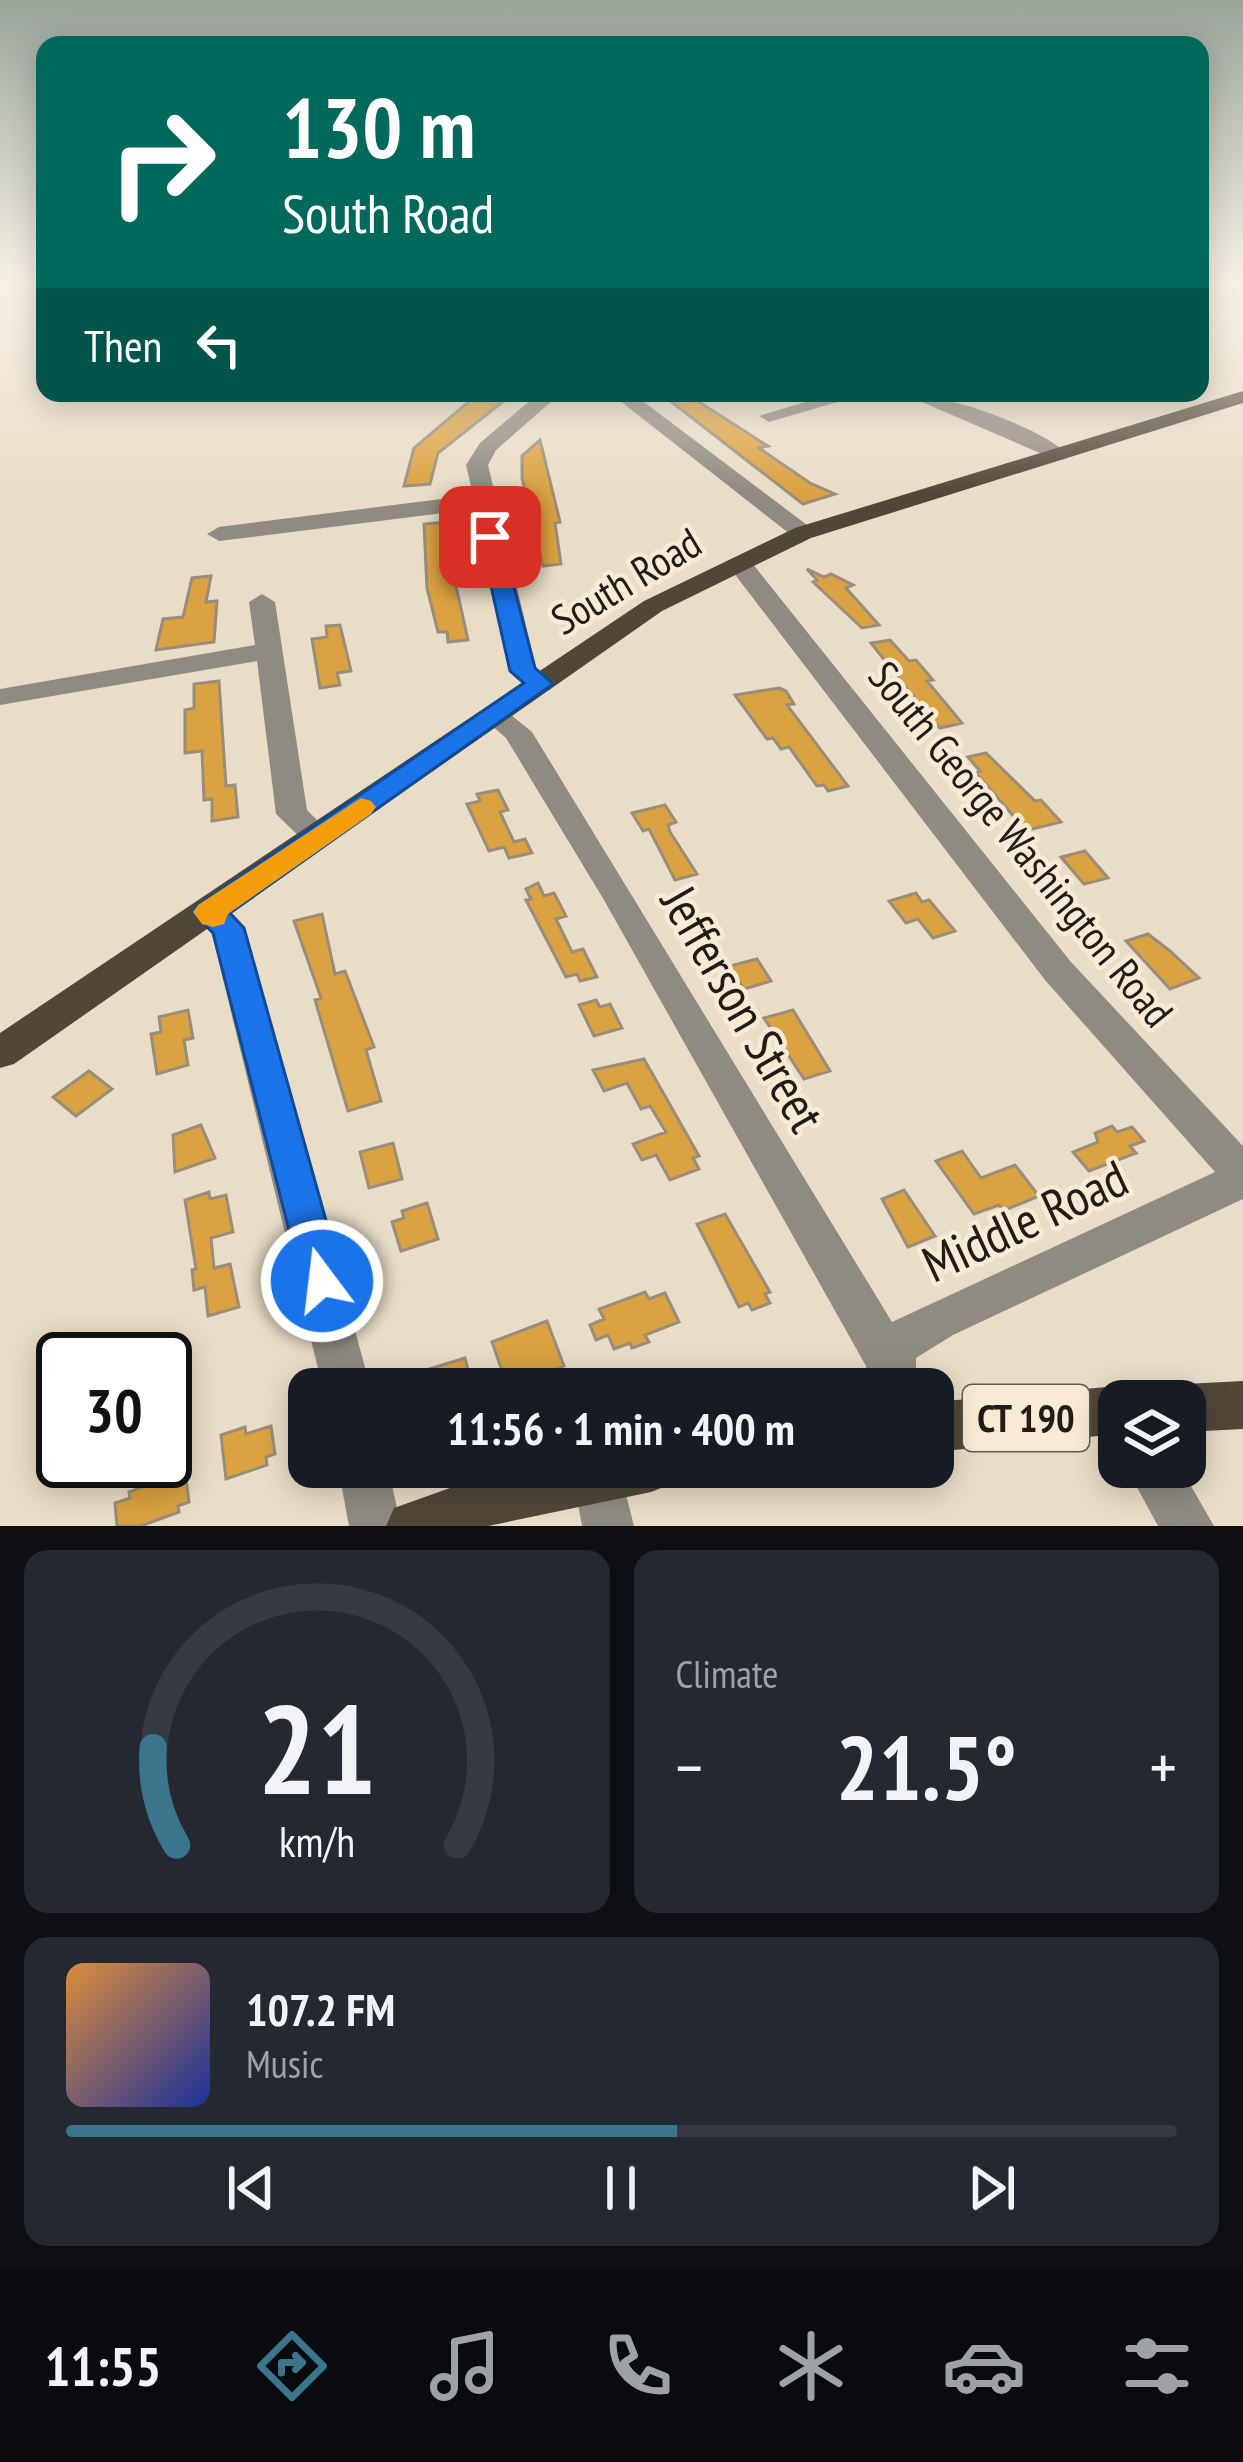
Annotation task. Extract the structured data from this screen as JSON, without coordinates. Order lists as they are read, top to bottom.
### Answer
{
  "streets": {
    "main road": ["South Road", "CT 190"],
    "street": ["South George Washington Road", "Jefferson Street", "Middle Road"]
  },
  "crossings": [
    ["South Road", "South George Washington Road"],
    ["South Road", "Jefferson Street"],
    ["South George Washington Road", "Middle Road"]
  ],
  "page": {
    "turn": ["130 m", "South Road"],
    "then": "Then",
    "limit": "30",
    "trip": "11:56 · 1 min · 400 m",
    "tile": "Climate",
    "heat": ["−", "21.5°", "+"],
    "song": ["107.2 FM", "Music"],
    "tabs": "11:55",
    "gauge": ["21", "km/h"]
  }
}
